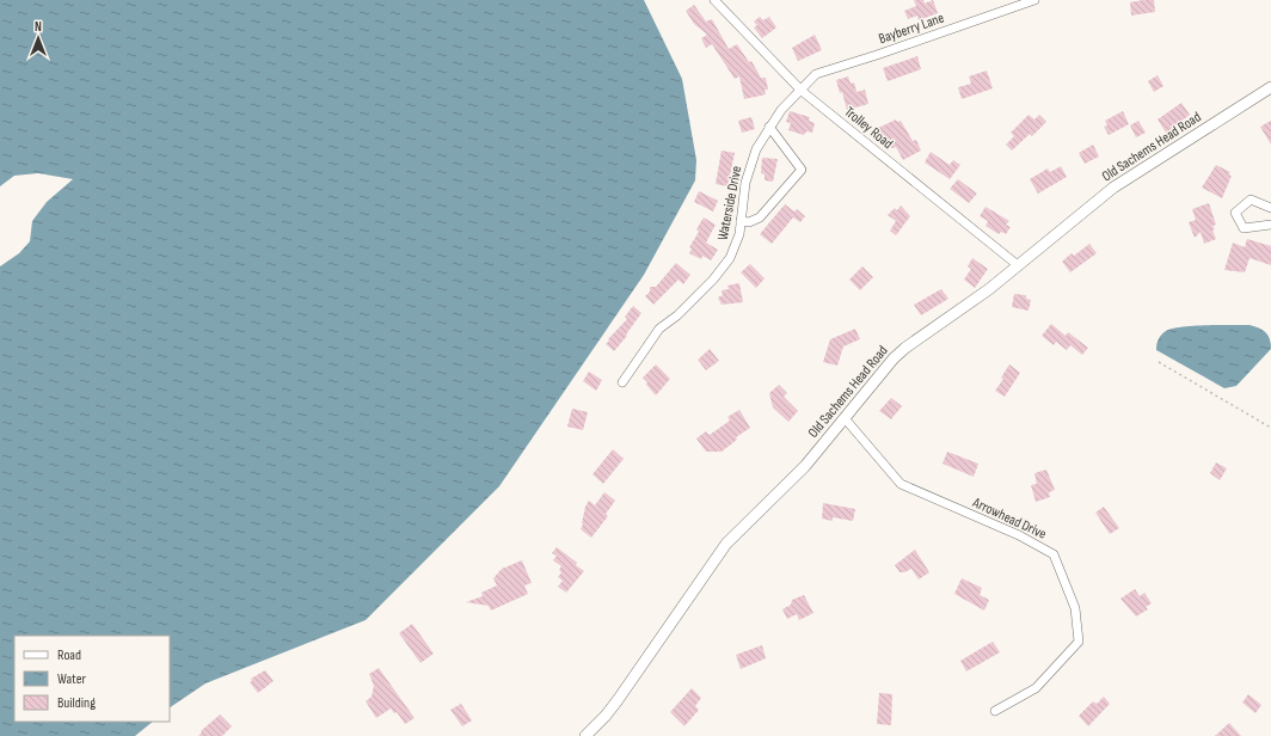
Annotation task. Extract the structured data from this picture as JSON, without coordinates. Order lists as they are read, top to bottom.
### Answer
{
  "streets": {
    "street": [
      "Bayberry Lane",
      "Trolley Road",
      "Old Sachems Head Road",
      "Waterside Drive",
      "Arrowhead Drive"
    ]
  },
  "crossings": [
    ["Bayberry Lane", "Trolley Road"],
    ["Bayberry Lane", "Waterside Drive"],
    ["Trolley Road", "Old Sachems Head Road"],
    ["Trolley Road", "Waterside Drive"],
    ["Old Sachems Head Road", "Arrowhead Drive"]
  ],
  "legend": ["Road", "Water", "Building"],
  "north": "top"
}
